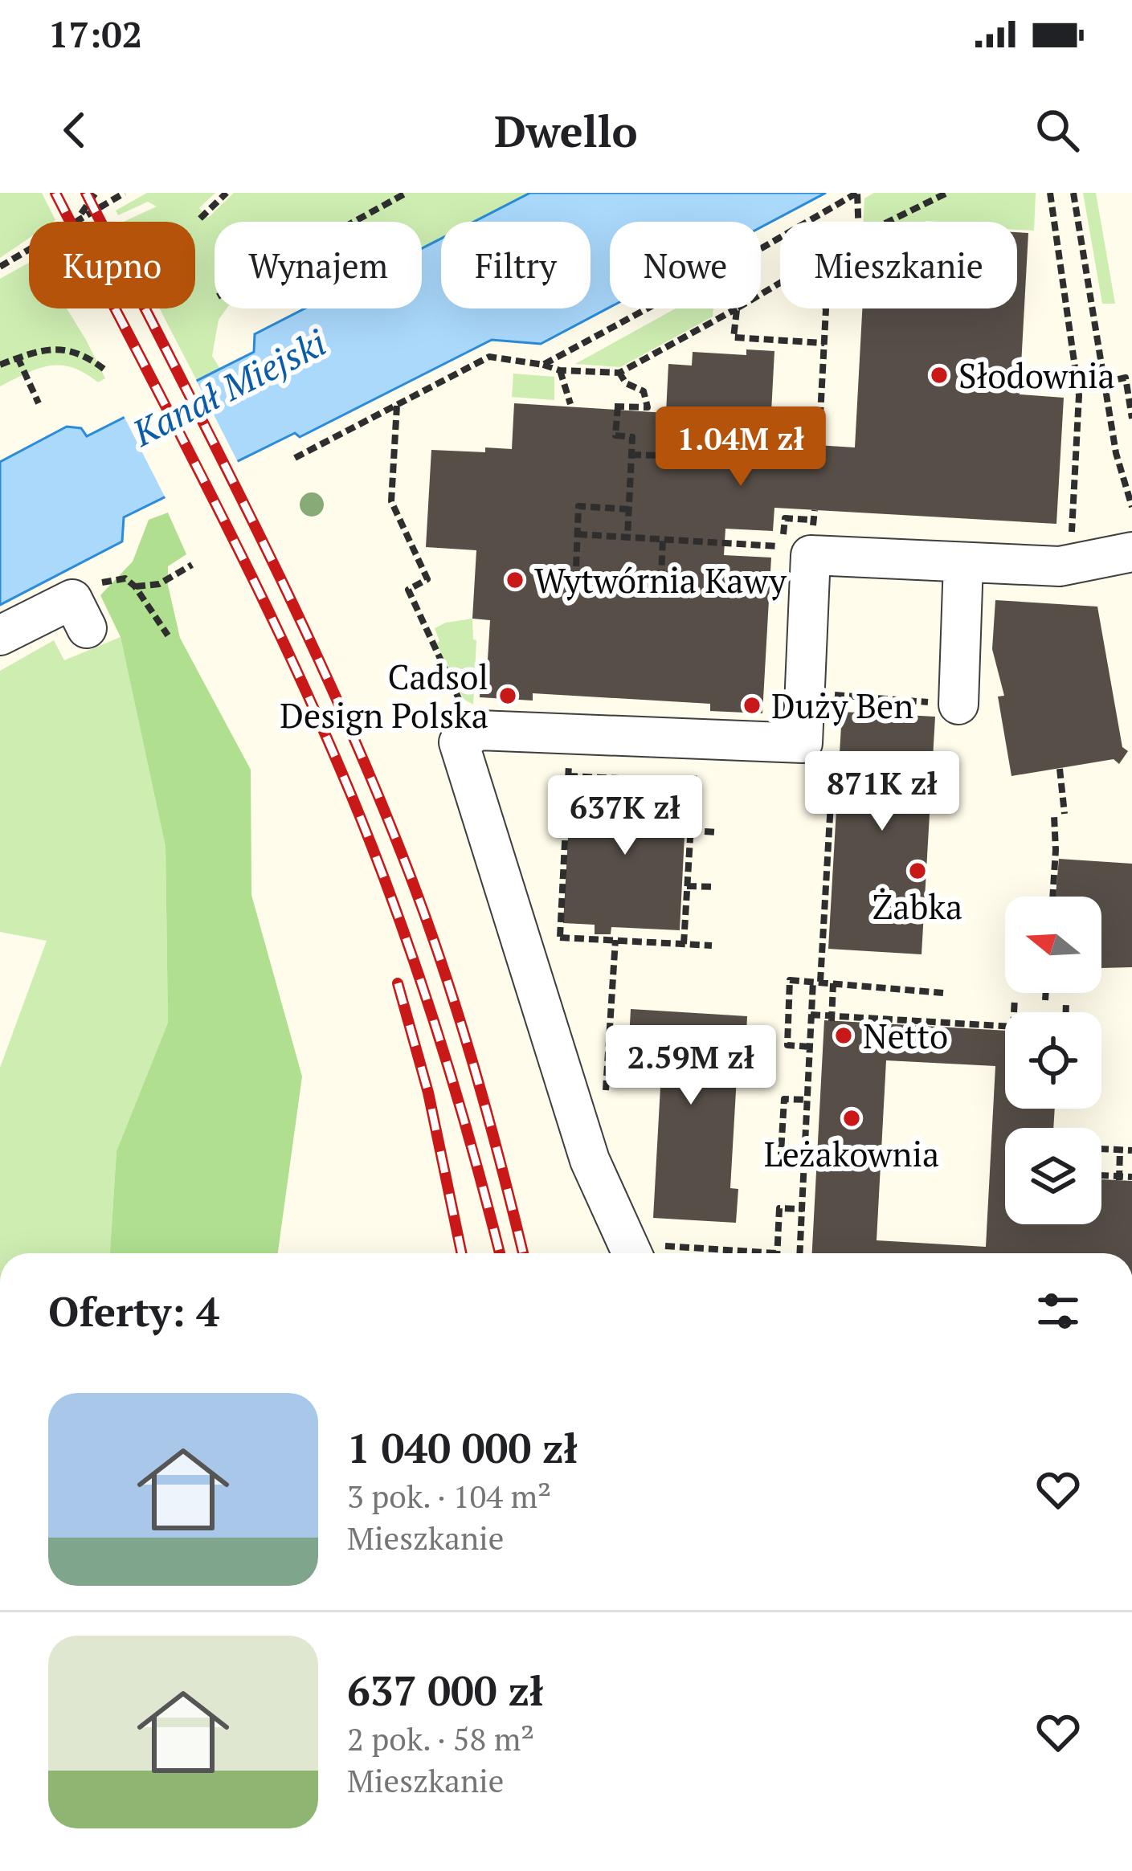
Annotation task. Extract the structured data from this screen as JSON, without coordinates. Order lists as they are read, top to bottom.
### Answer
{
  "water": ["Kanał Miejski"],
  "places": [
    "Słodownia",
    "Wytwórnia Kawy",
    "Cadsol Design Polska",
    "Duży Ben",
    "Żabka",
    "Netto",
    "Leżakownia"
  ],
  "north": "left",
  "page": {
    "status": "17:02",
    "header": "Dwello",
    "chip": [
      "Kupno",
      "Wynajem",
      "Filtry",
      "Nowe",
      "Mieszkanie"
    ],
    "price": [
      "1.04M zł",
      "871K zł",
      "637K zł",
      "2.59M zł"
    ],
    "heading": "Oferty: 4",
    "list": [
      {
        "name": "1 040 000 zł",
        "note": "3 pok. · 104 m² · Mieszkanie"
      },
      {
        "name": "637 000 zł",
        "note": "2 pok. · 58 m² · Mieszkanie"
      }
    ]
  }
}
